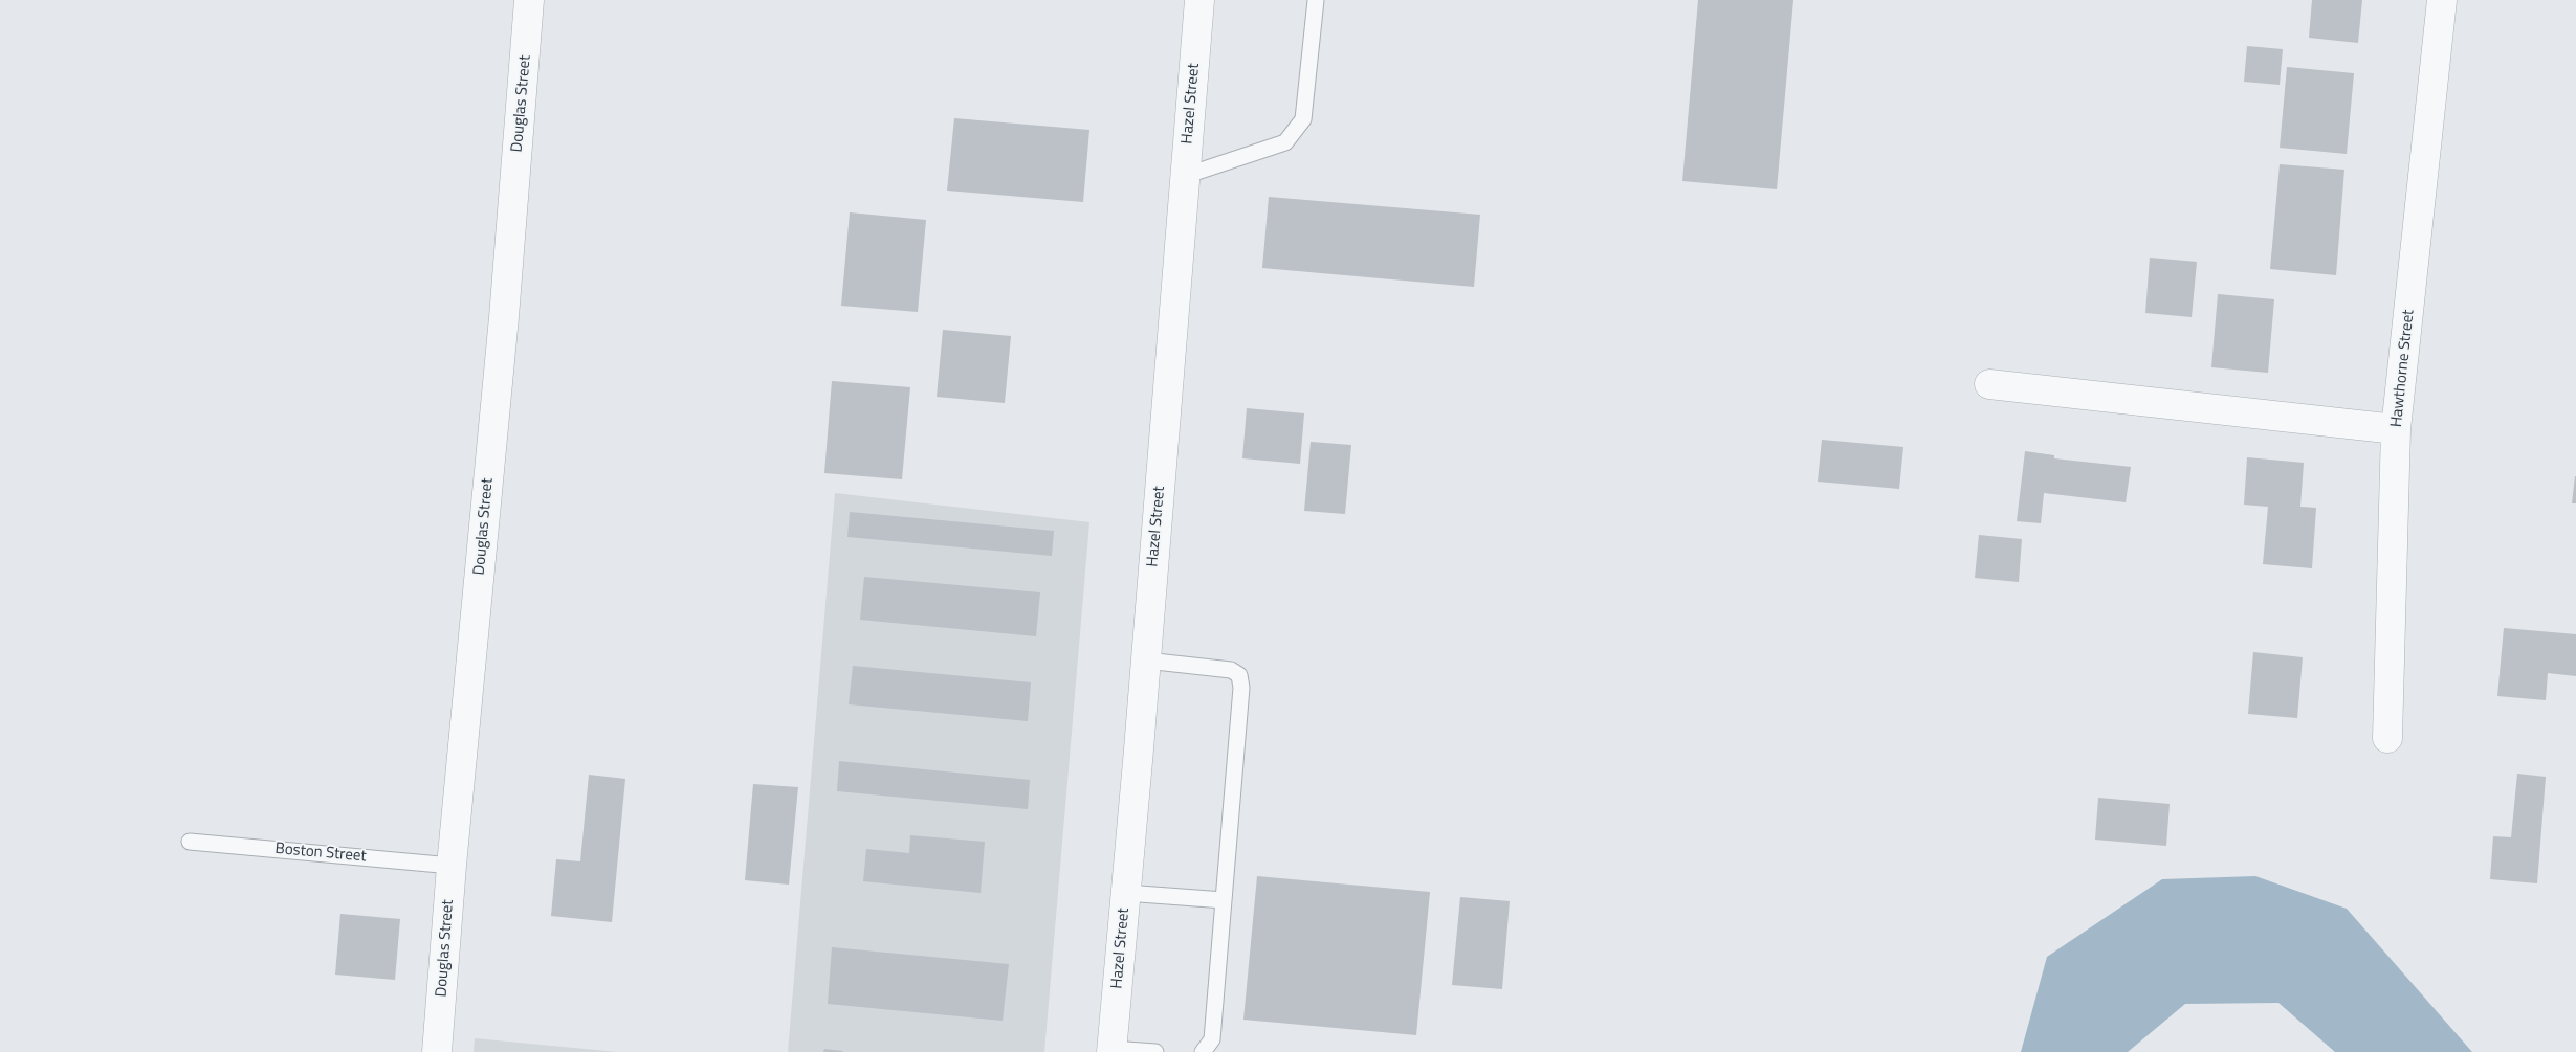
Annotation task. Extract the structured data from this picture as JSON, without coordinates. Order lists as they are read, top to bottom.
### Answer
{
  "streets": {
    "street": ["Douglas Street", "Hazel Street", "Hawthorne Street"],
    "lane": ["Boston Street"]
  },
  "crossings": [
    ["Douglas Street", "Boston Street"]
  ]
}
